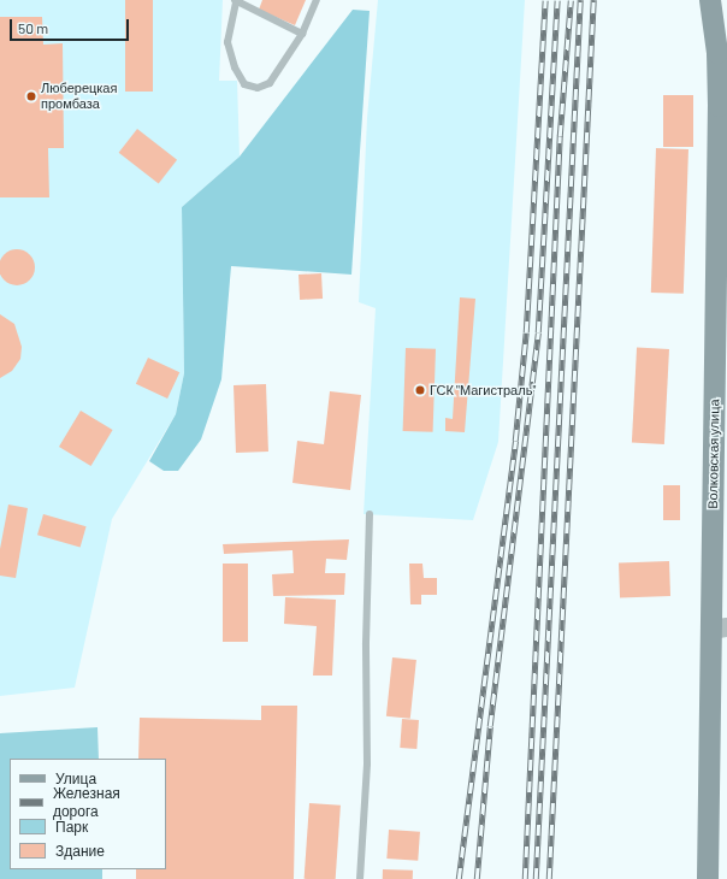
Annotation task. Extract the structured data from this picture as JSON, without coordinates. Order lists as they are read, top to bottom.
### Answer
{
  "streets": {
    "main road": ["Волковская улица"]
  },
  "places": ["Люберецкая промбаза", "ГСК \"Магистраль\""],
  "legend": [
    "Улица",
    "Железная дорога",
    "Парк",
    "Здание"
  ],
  "scale_bar": "50 m"
}
